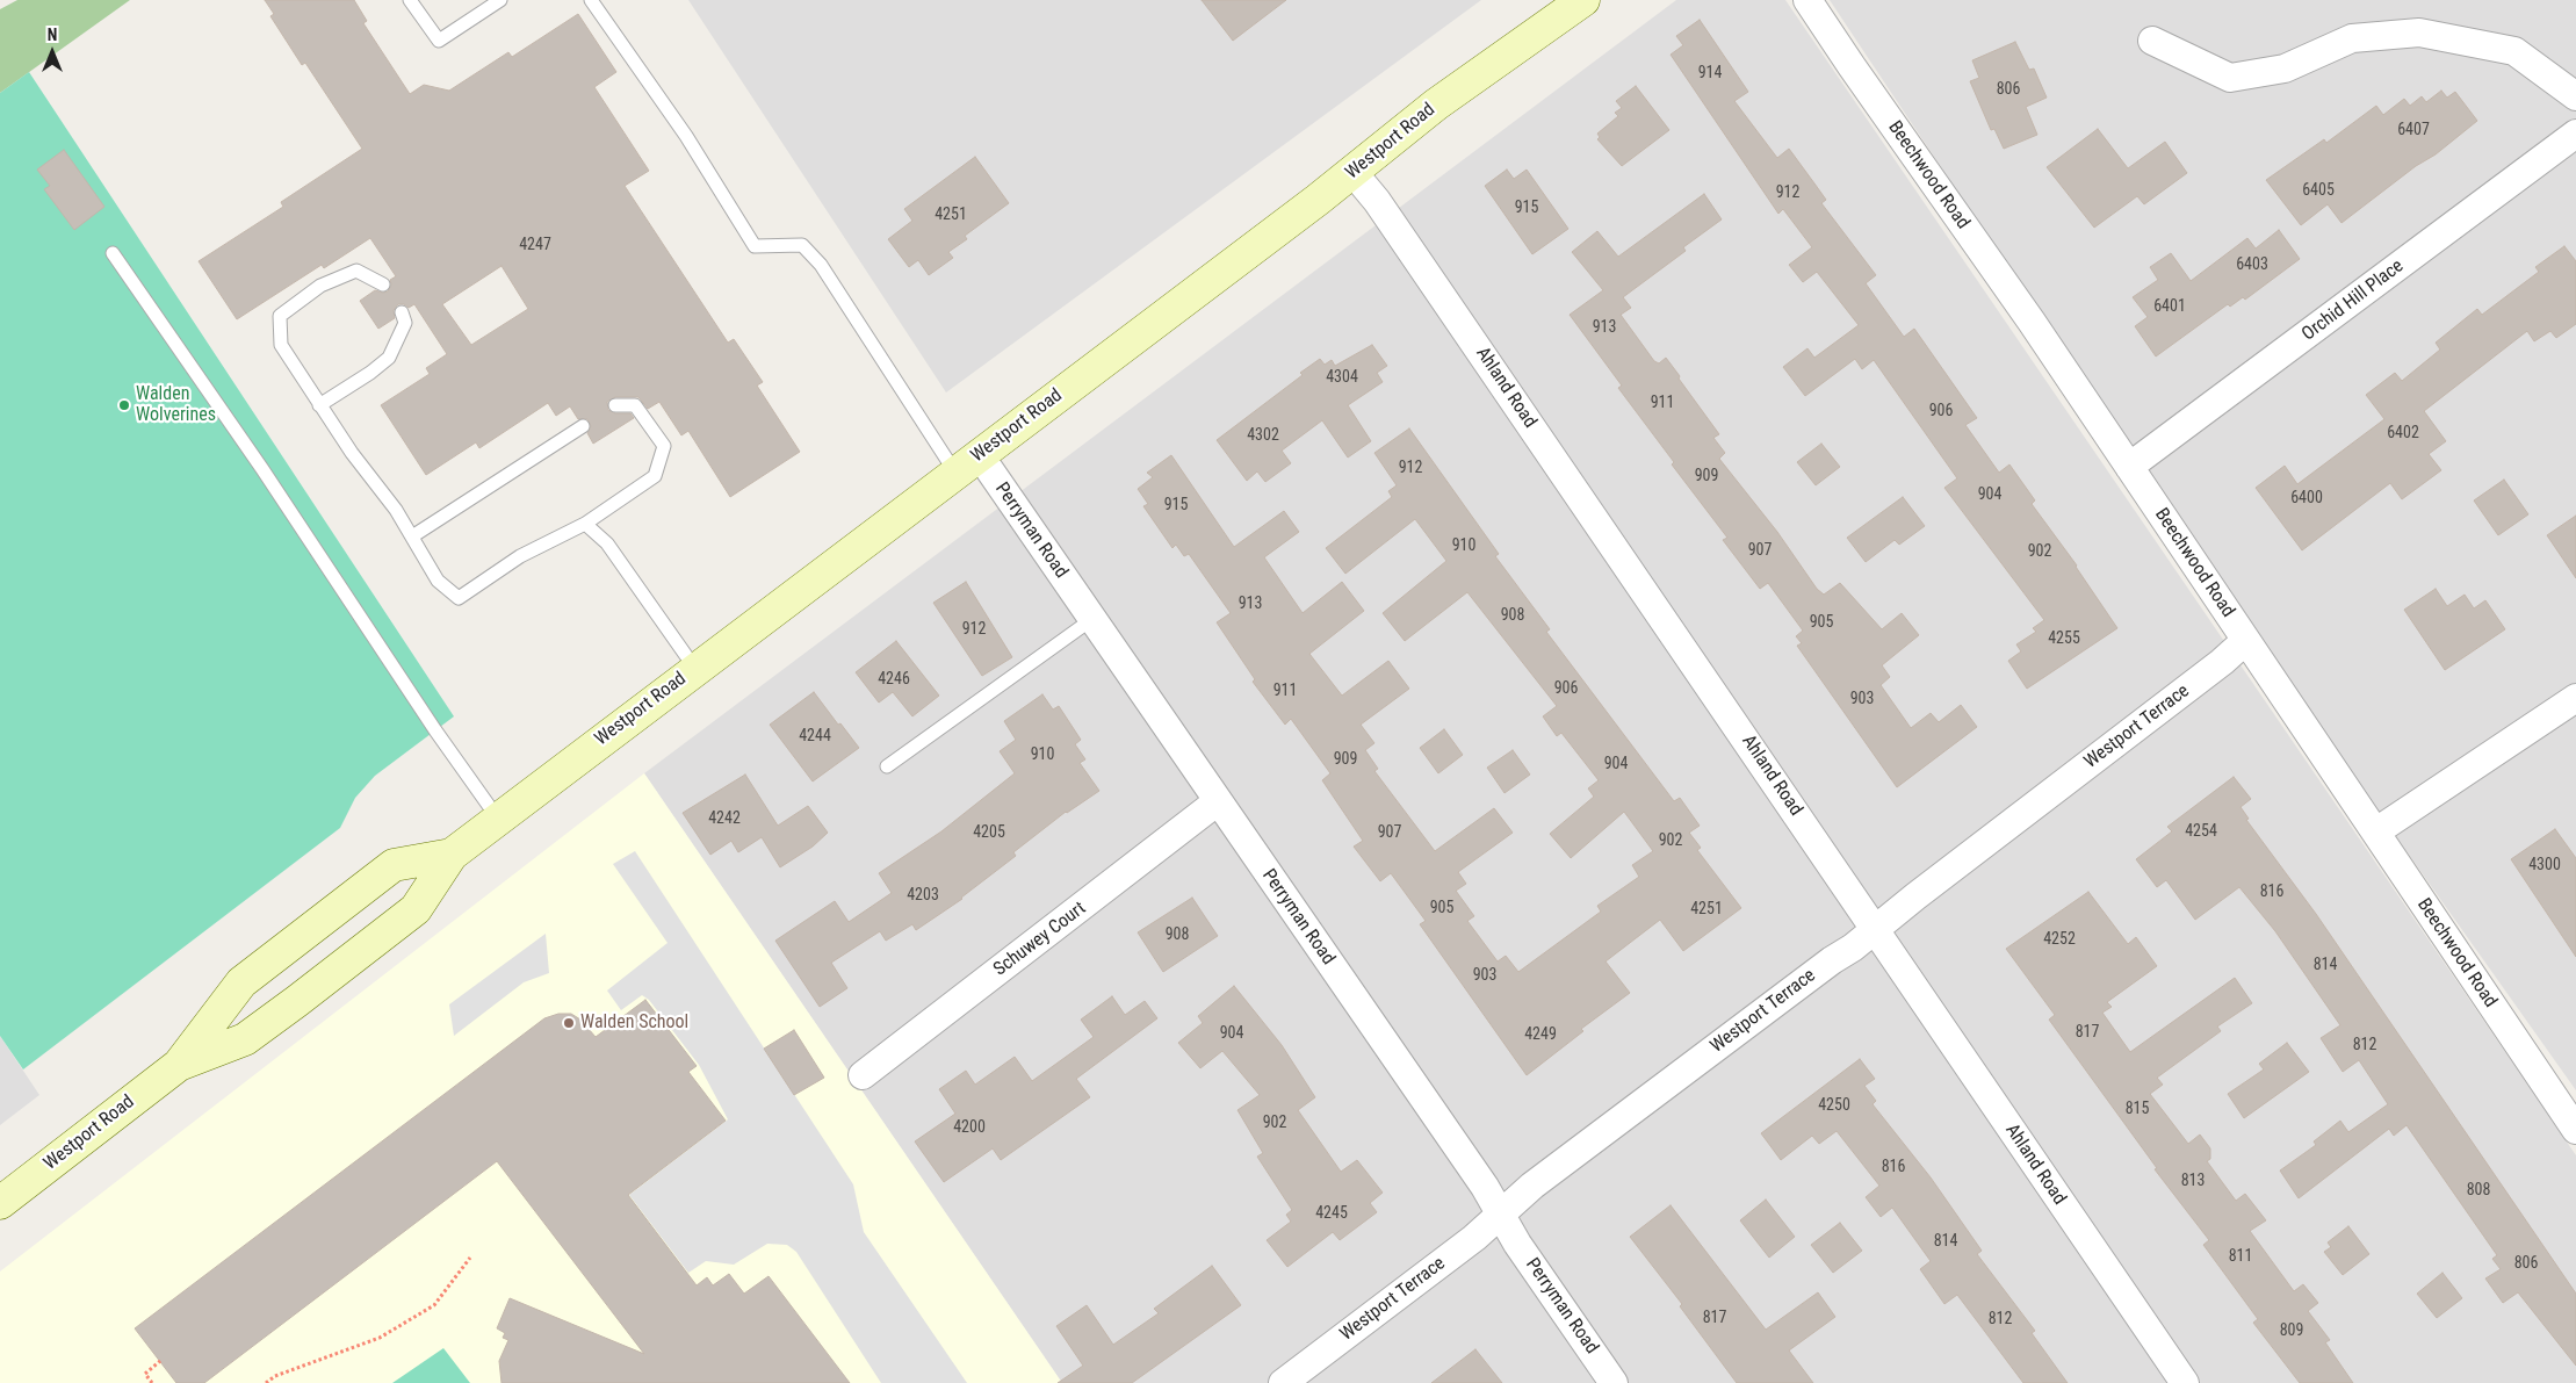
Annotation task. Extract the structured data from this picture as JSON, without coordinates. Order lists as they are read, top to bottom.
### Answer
{
  "streets": {
    "main road": ["Westport Road"],
    "street": [
      "Beechwood Road",
      "Orchid Hill Place",
      "Ahland Road",
      "Perryman Road",
      "Westport Terrace",
      "Schuwey Court"
    ]
  },
  "crossings": [
    ["Westport Road", "Ahland Road"],
    ["Westport Road", "Perryman Road"],
    ["Beechwood Road", "Orchid Hill Place"],
    ["Beechwood Road", "Westport Terrace"],
    ["Ahland Road", "Westport Terrace"],
    ["Perryman Road", "Westport Terrace"],
    ["Perryman Road", "Schuwey Court"]
  ],
  "places": ["Walden Wolverines", "Walden School"],
  "house_numbers": [
    "914",
    "806",
    "6407",
    "6405",
    "912",
    "915",
    "4251",
    "4247",
    "6403",
    "6401",
    "913",
    "4304",
    "911",
    "906",
    "6402",
    "4302",
    "912",
    "909",
    "904",
    "6400",
    "915",
    "910",
    "907",
    "902",
    "913",
    "908",
    "905",
    "912",
    "4255",
    "4246",
    "906",
    "911",
    "903",
    "4244",
    "910",
    "909",
    "904",
    "4242",
    "4254",
    "4205",
    "907",
    "902",
    "4300",
    "816",
    "4203",
    "905",
    "4251",
    "908",
    "4252",
    "814",
    "903",
    "817",
    "904",
    "4249",
    "812",
    "4250",
    "815",
    "902",
    "4200",
    "816",
    "813",
    "808",
    "4245",
    "814",
    "811",
    "806",
    "817",
    "812",
    "809"
  ],
  "north": "top"
}
